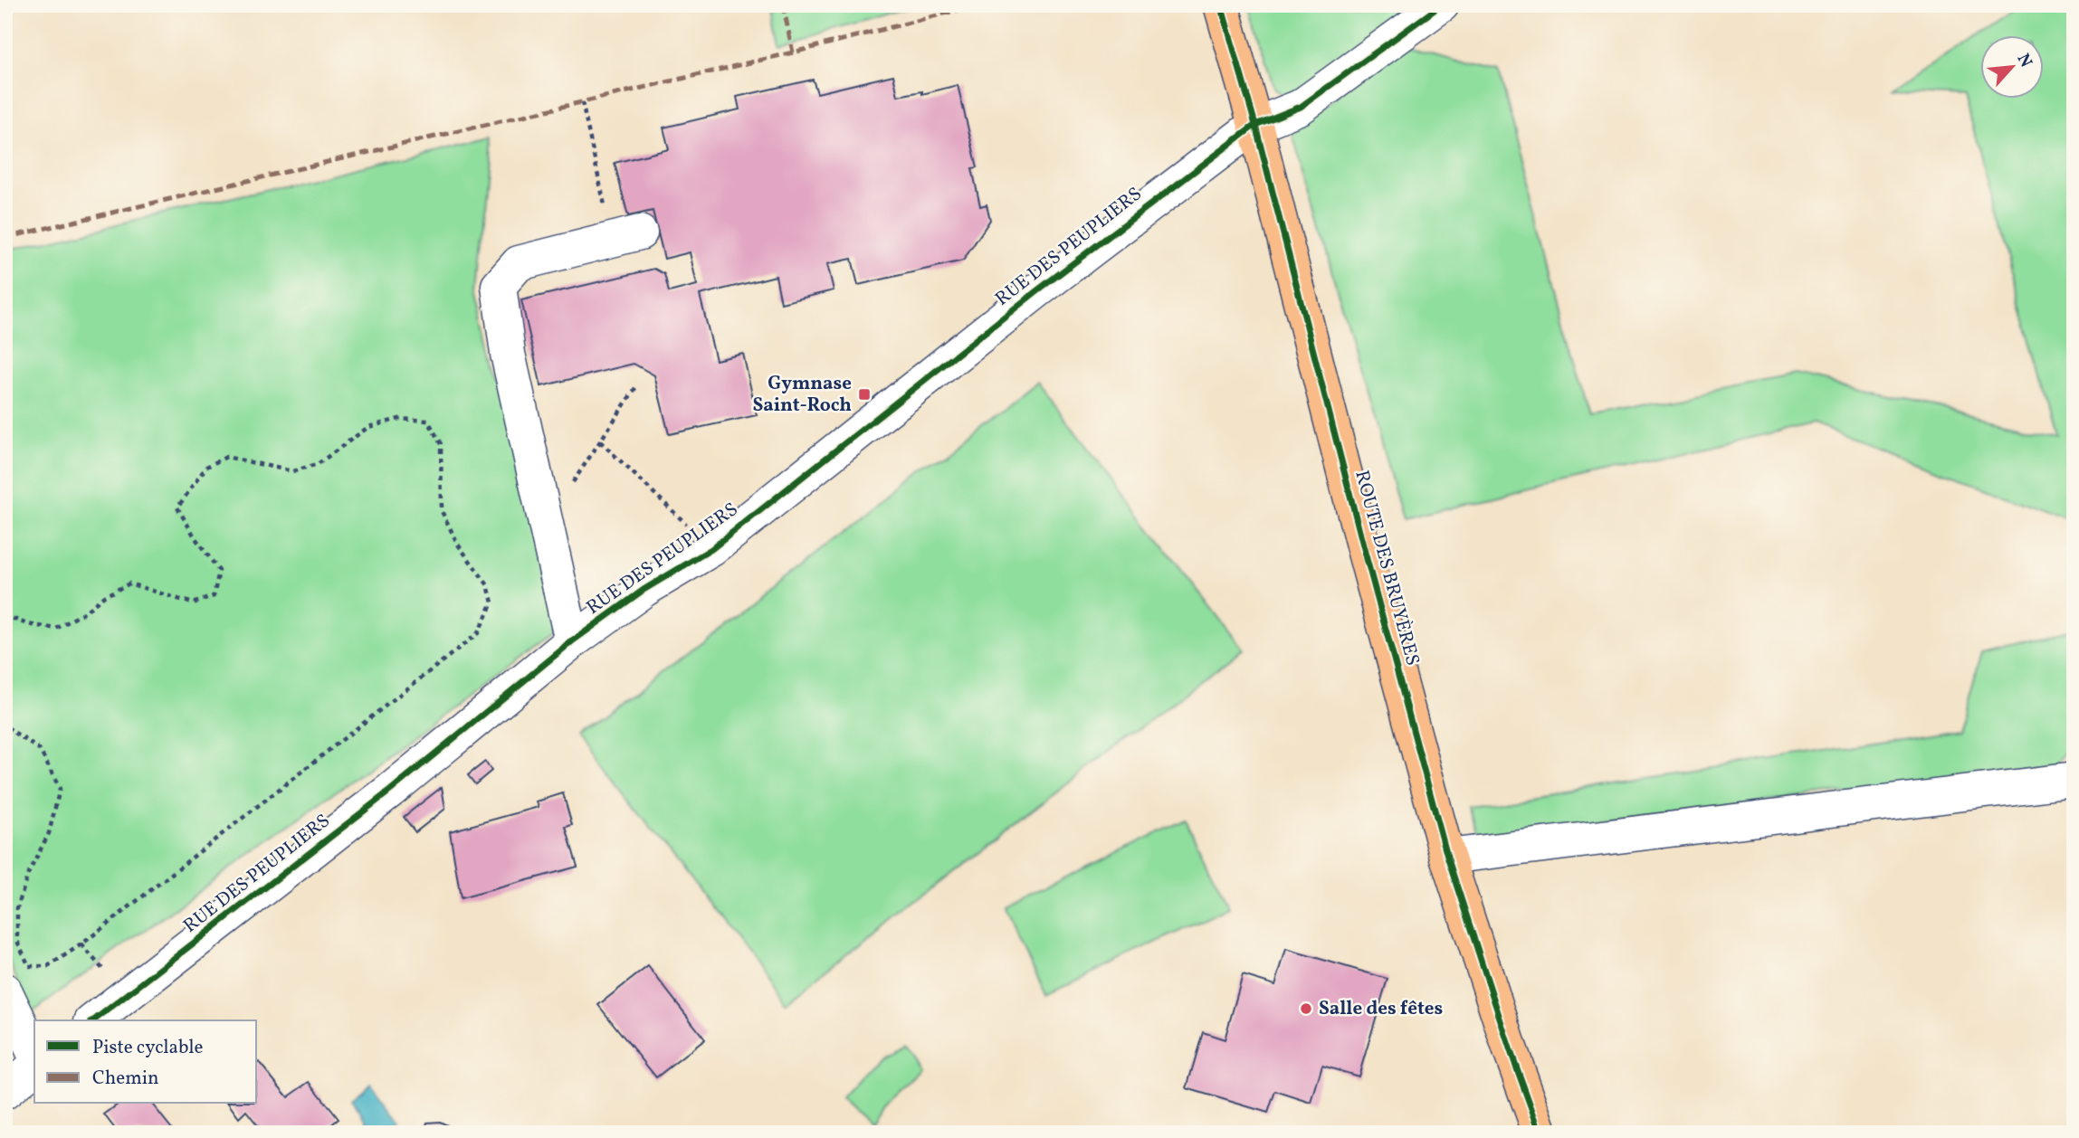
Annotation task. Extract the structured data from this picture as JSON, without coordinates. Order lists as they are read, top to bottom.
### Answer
{
  "streets": {
    "main road": ["ROUTE DES BRUYÈRES"],
    "street": ["RUE DES PEUPLIERS"]
  },
  "crossings": [
    ["RUE DES PEUPLIERS", "ROUTE DES BRUYÈRES"]
  ],
  "places": {
    "transit": ["Gymnase Saint-Roch"],
    "other": ["Salle des fêtes"]
  },
  "legend": ["Piste cyclable", "Chemin"],
  "north": "top right"
}
